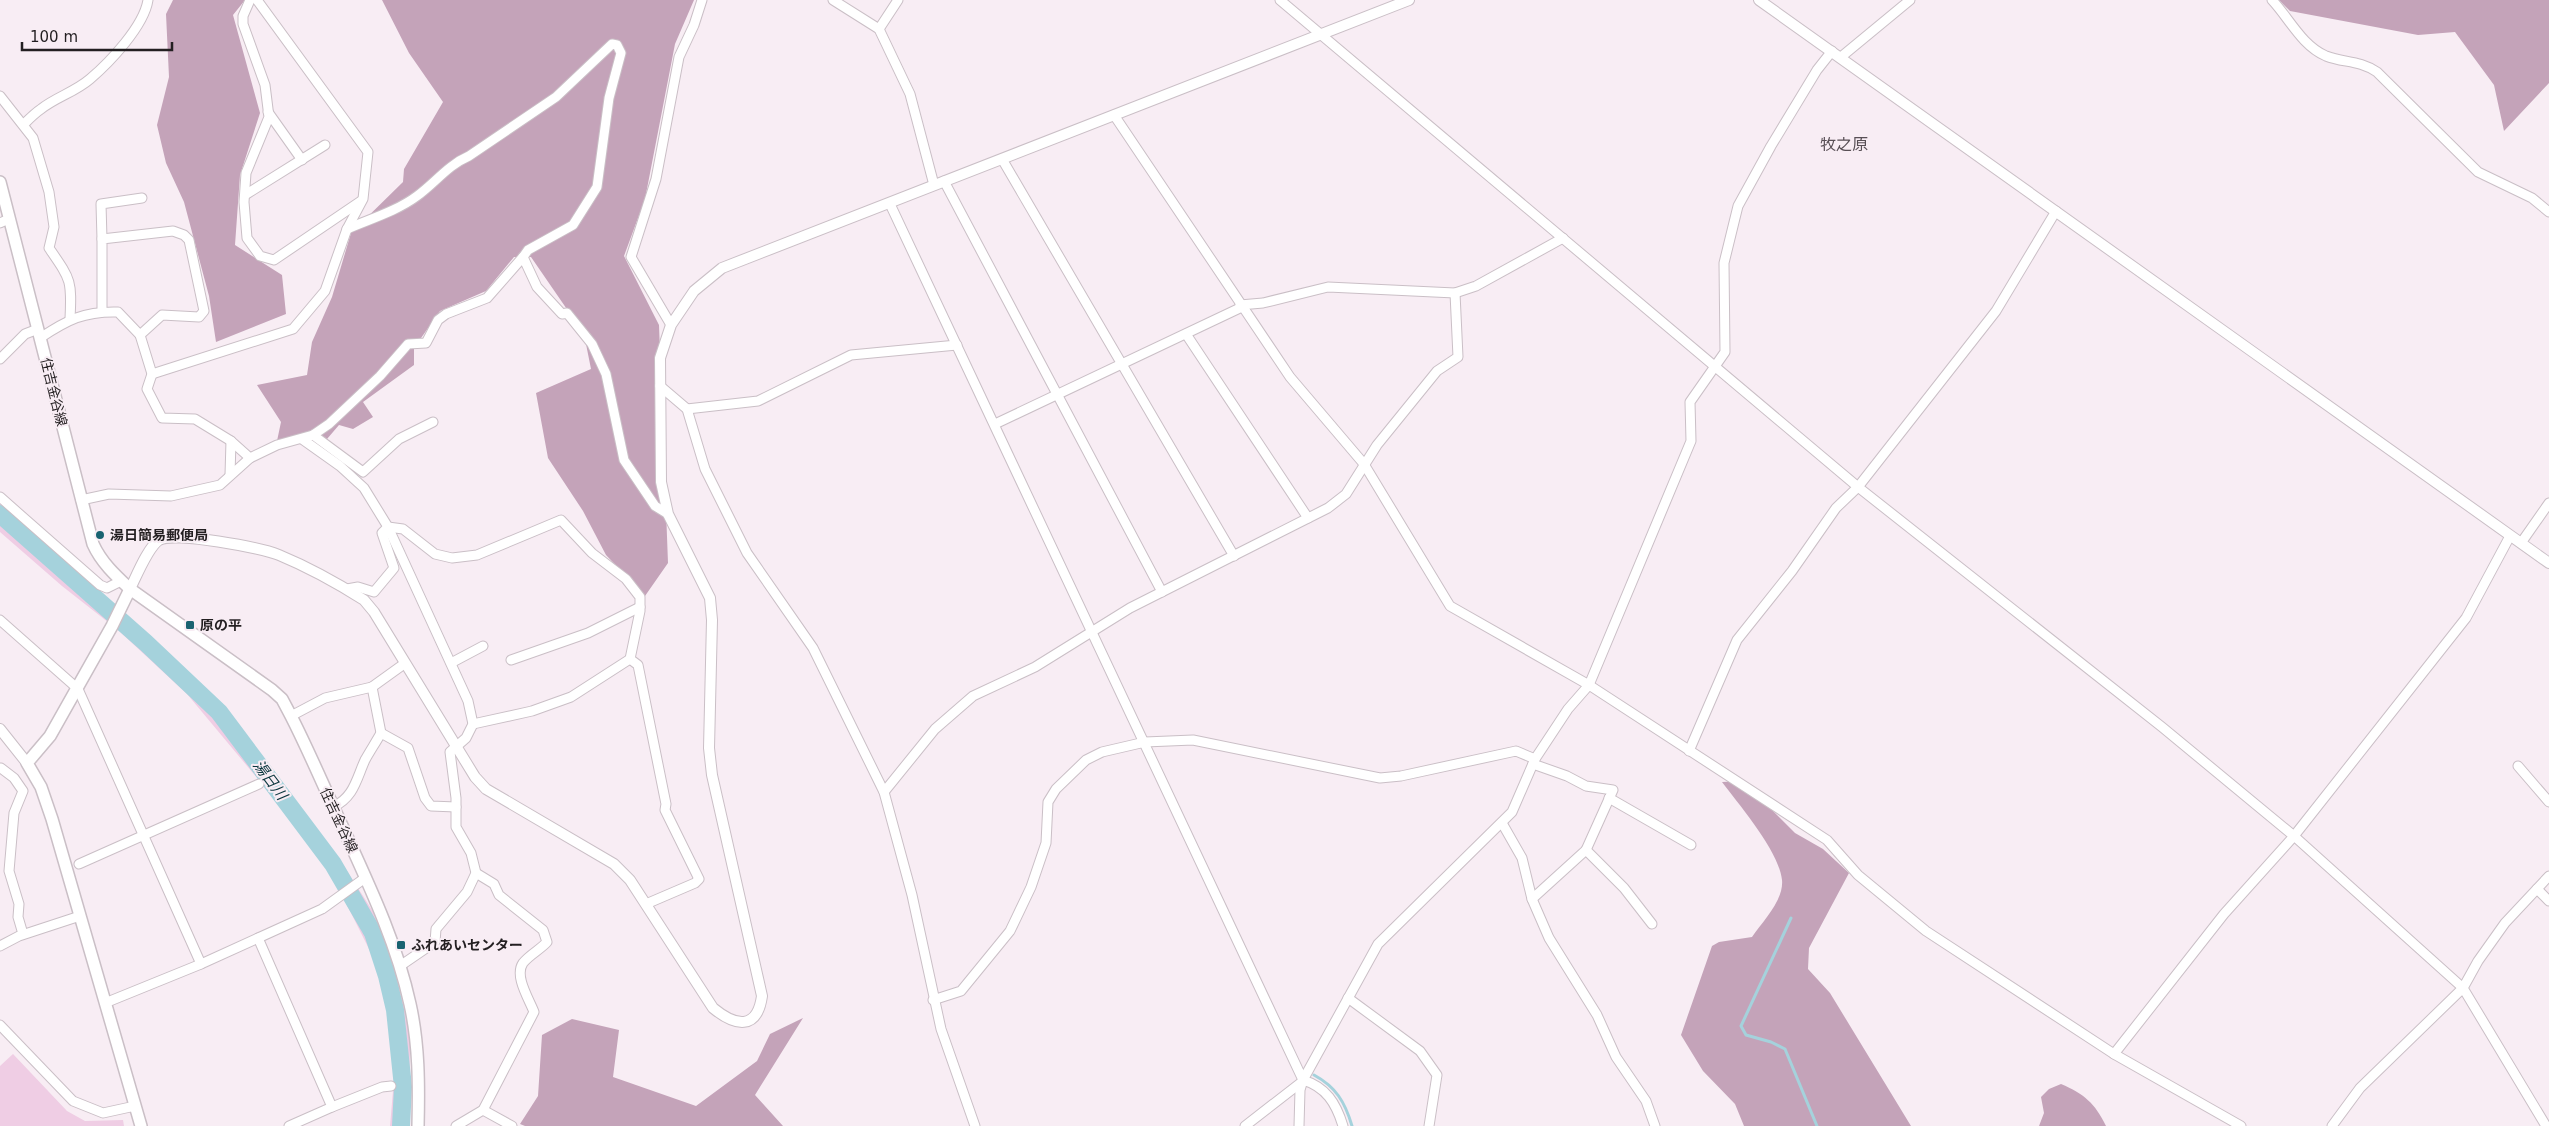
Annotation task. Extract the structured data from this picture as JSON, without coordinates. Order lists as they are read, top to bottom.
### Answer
{
  "streets": {
    "main road": ["住吉金谷線"]
  },
  "districts": ["牧之原"],
  "water": ["湯日川"],
  "places": {
    "other": ["湯日簡易郵便局"],
    "transit": ["原の平", "ふれあいセンター"]
  },
  "scale_bar": "100 m"
}
